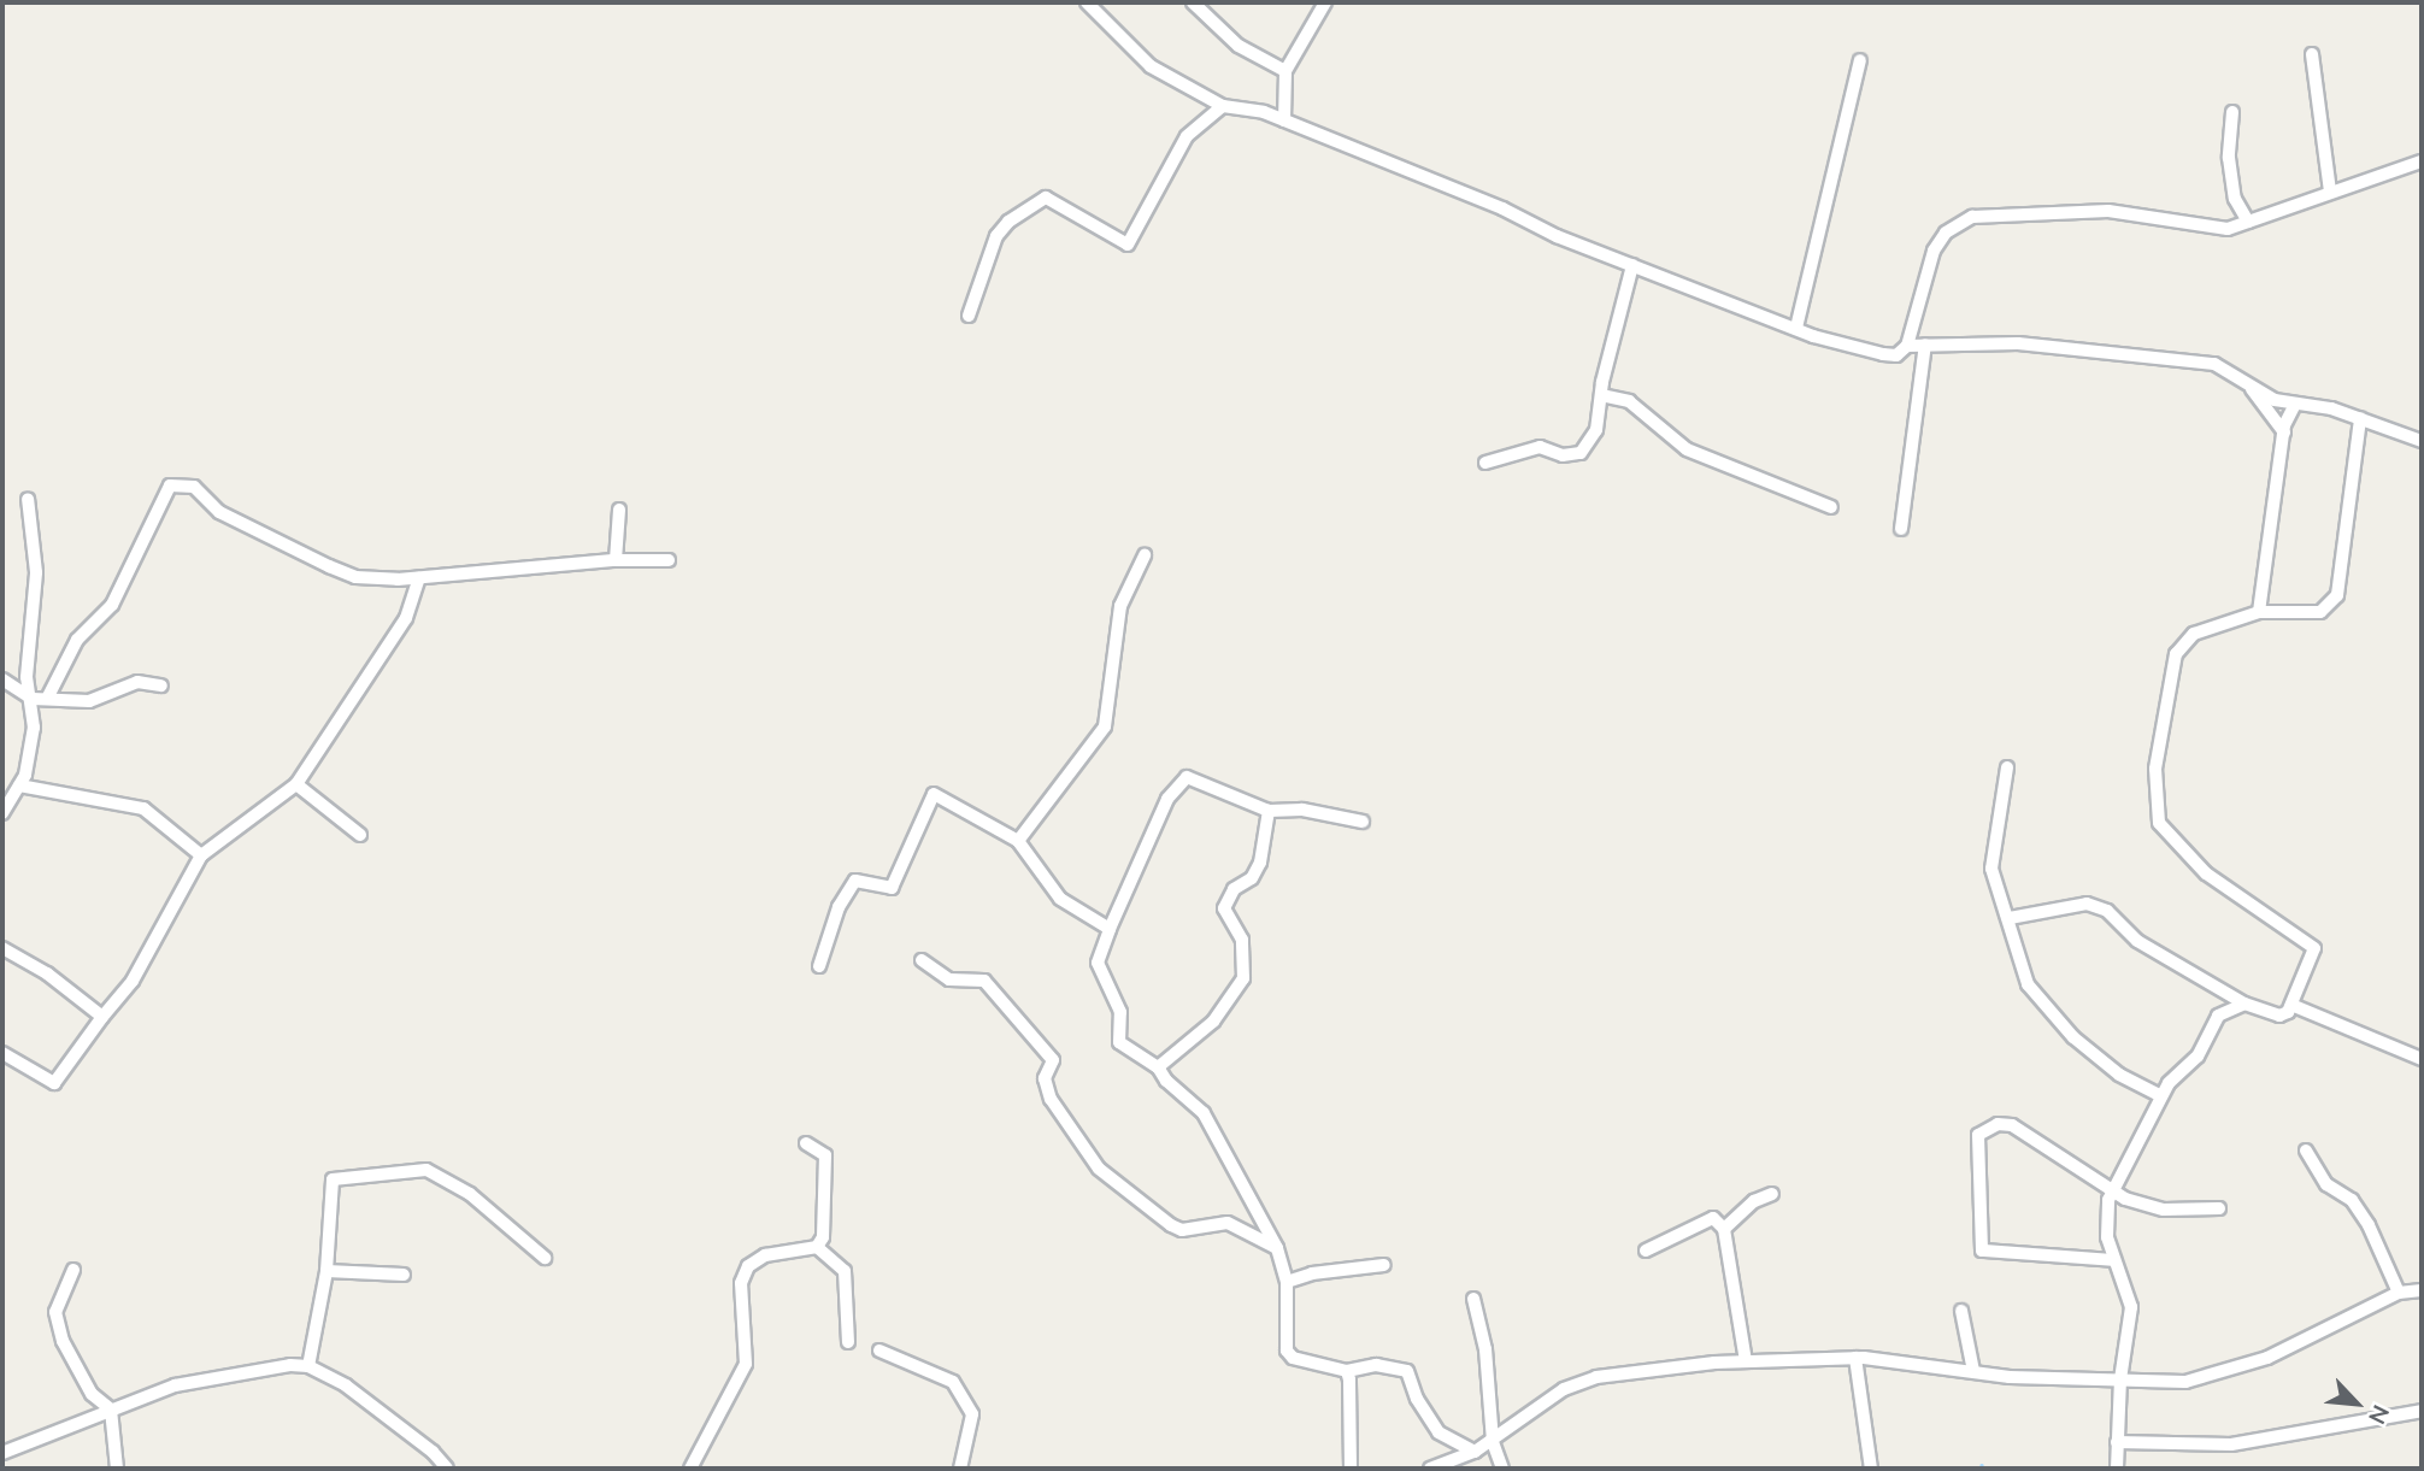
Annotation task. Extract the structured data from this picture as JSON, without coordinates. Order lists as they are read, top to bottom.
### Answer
{
  "north": "bottom right"
}
